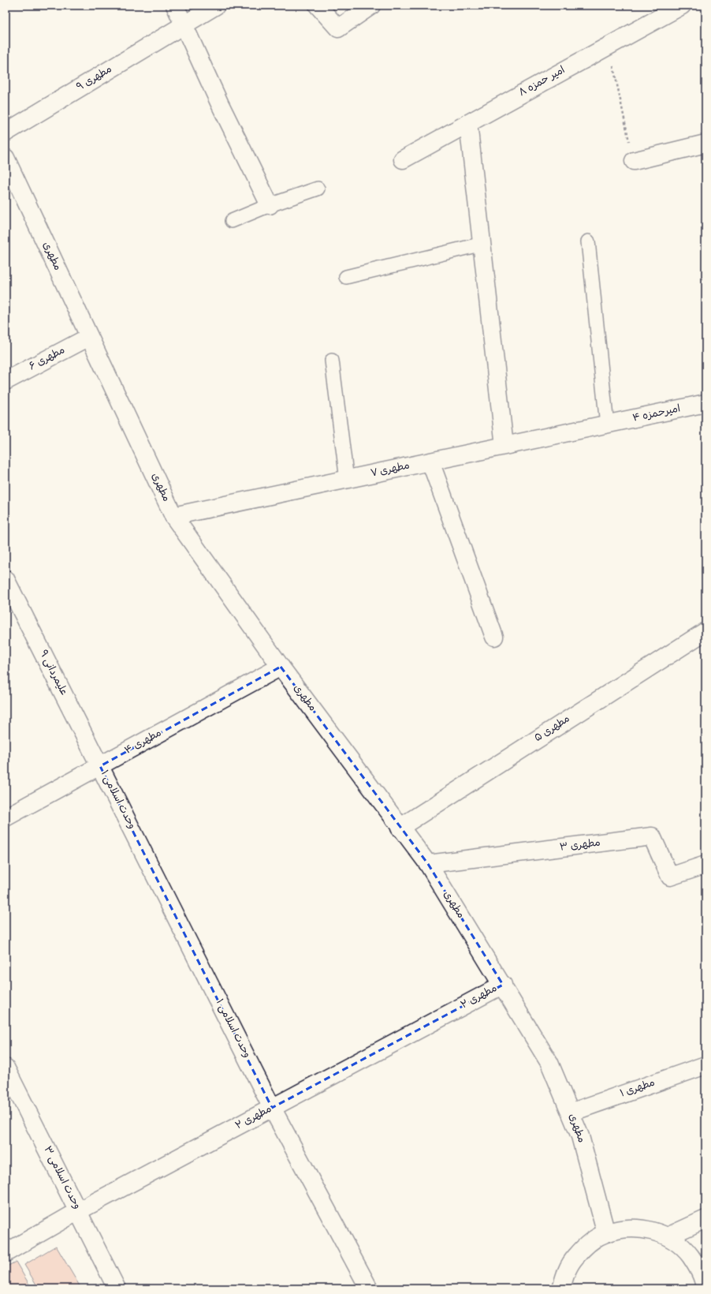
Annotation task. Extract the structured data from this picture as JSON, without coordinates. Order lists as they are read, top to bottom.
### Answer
{
  "streets": {
    "street": [
      "مطهری ۹",
      "امیر حمزه ۸",
      "مطهری",
      "مطهری ۶",
      "امیرحمزه ۴",
      "مطهری ۷",
      "علیمردانی ۹",
      "مطهری ۵",
      "مطهری ۴",
      "وحدت اسلامی ۱",
      "مطهری ۳",
      "مطهری ۲",
      "مطهری ۱",
      "وحدت اسلامی ۳"
    ]
  },
  "crossings": [
    ["مطهری", "مطهری ۶"],
    ["مطهری", "مطهری ۷"],
    ["مطهری", "مطهری ۵"],
    ["مطهری", "مطهری ۴"],
    ["مطهری", "مطهری ۳"],
    ["مطهری", "مطهری ۲"],
    ["مطهری", "مطهری ۱"],
    ["امیرحمزه ۴", "مطهری ۷"],
    ["علیمردانی ۹", "مطهری ۴"],
    ["علیمردانی ۹", "وحدت اسلامی ۱"],
    ["مطهری ۴", "وحدت اسلامی ۱"],
    ["وحدت اسلامی ۱", "مطهری ۲"],
    ["مطهری ۲", "وحدت اسلامی ۳"]
  ]
}
